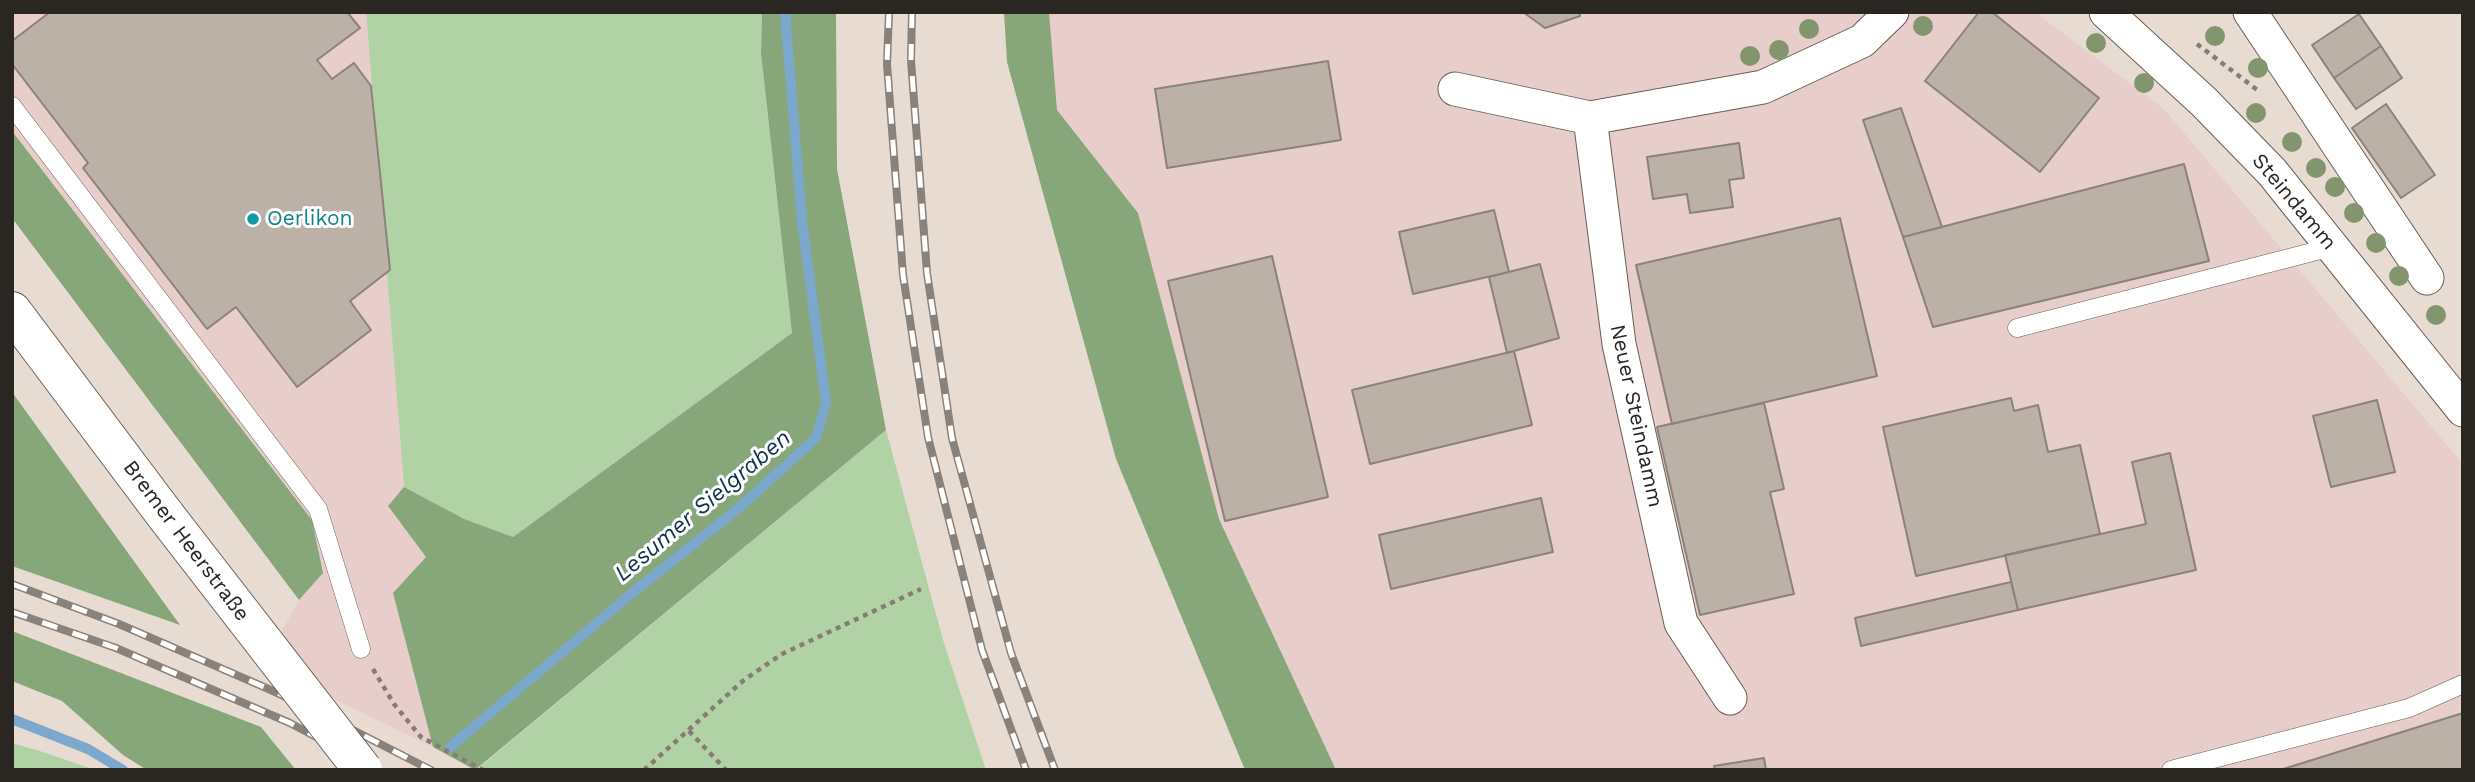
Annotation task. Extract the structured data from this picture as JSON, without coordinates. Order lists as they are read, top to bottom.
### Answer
{
  "streets": {
    "main road": ["Bremer Heerstraße"],
    "street": ["Steindamm", "Neuer Steindamm"]
  },
  "water": ["Lesumer Sielgraben"],
  "places": ["Oerlikon"]
}
